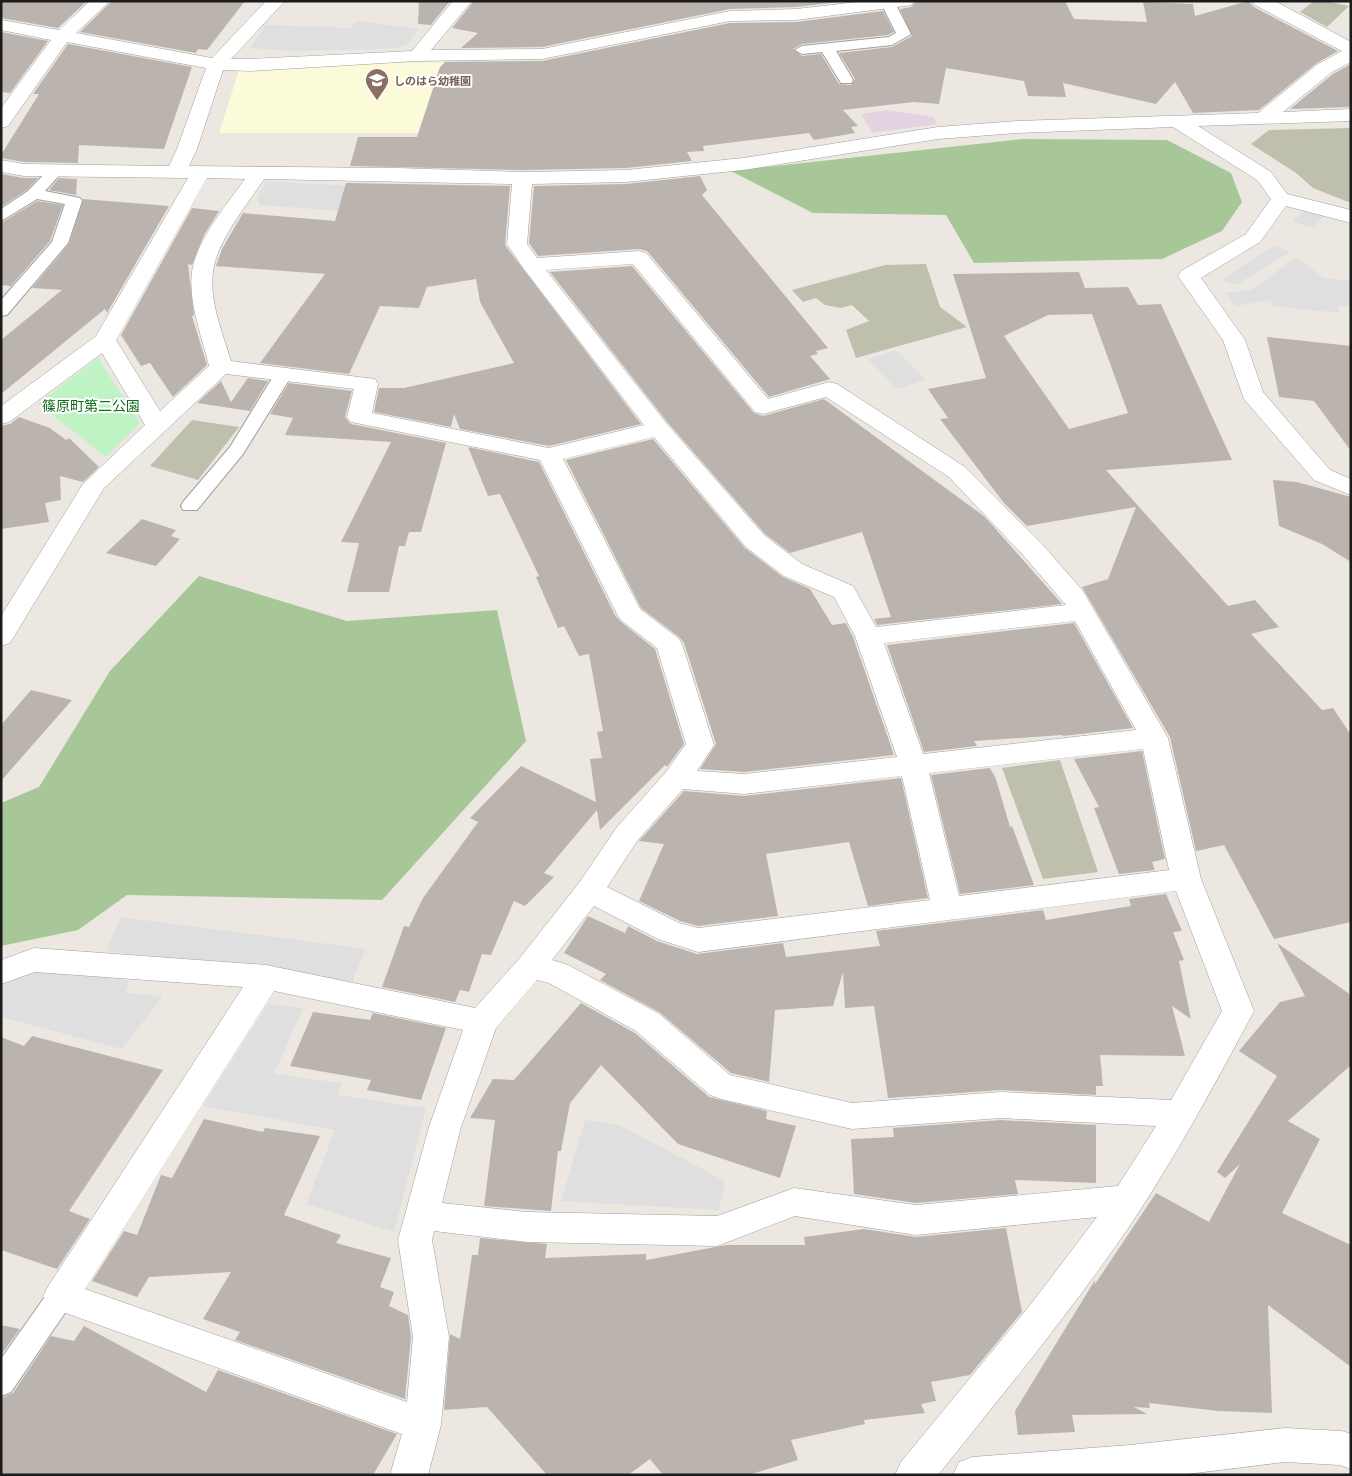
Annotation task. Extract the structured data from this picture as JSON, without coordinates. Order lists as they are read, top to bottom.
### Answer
{
  "parks": ["篠原町第二公園"],
  "places": {
    "school or university": ["しのはら幼稚園"]
  }
}
